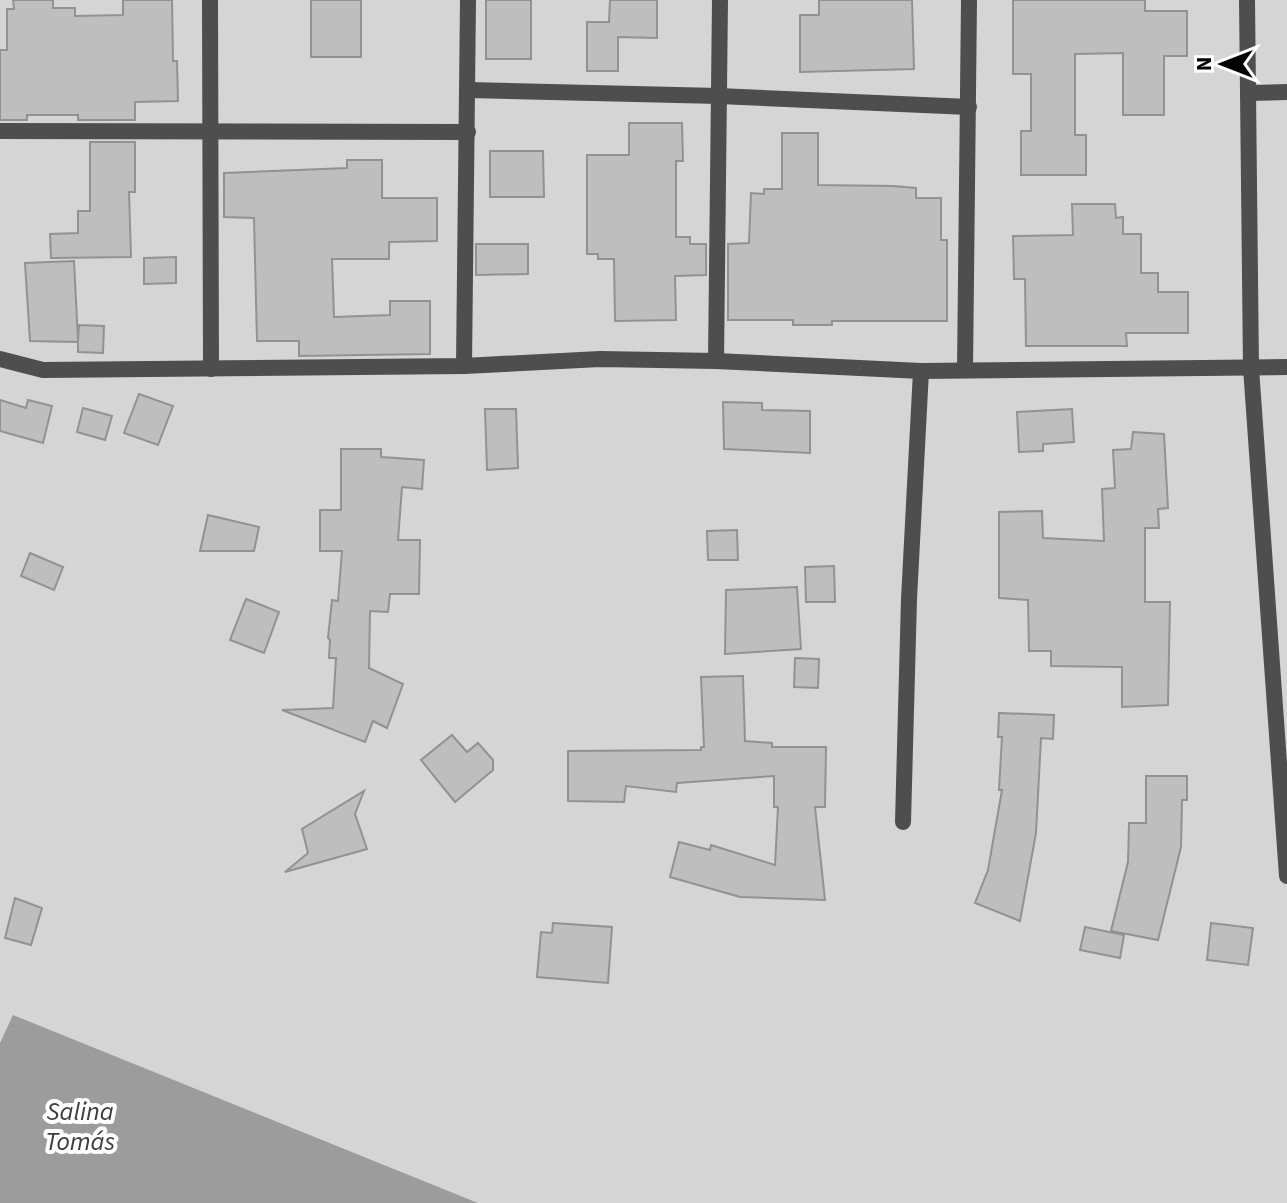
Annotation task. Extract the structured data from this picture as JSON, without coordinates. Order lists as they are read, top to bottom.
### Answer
{
  "water": ["Salina Tomás"],
  "north": "left"
}
